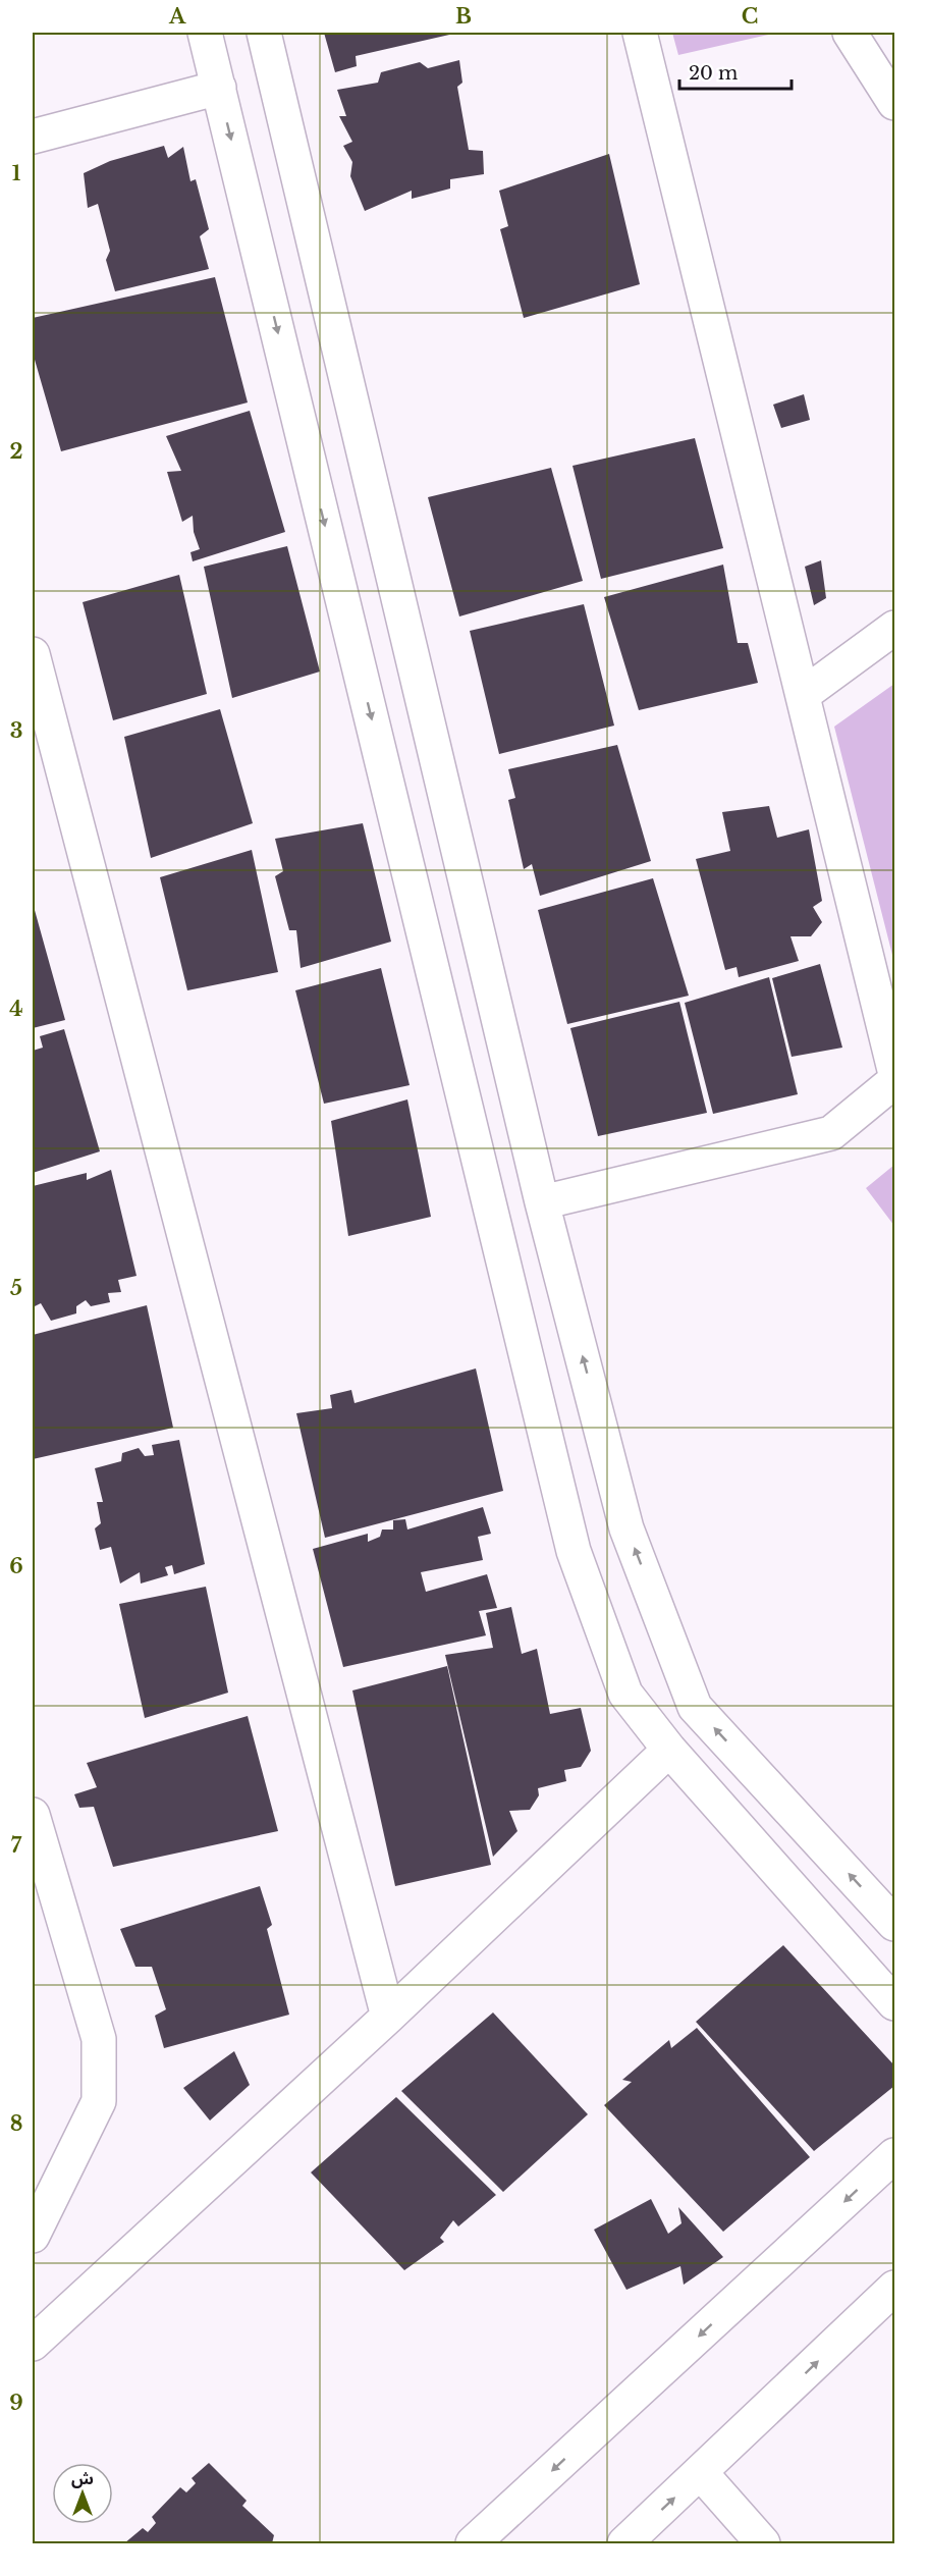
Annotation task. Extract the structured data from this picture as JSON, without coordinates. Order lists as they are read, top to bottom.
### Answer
{
  "scale_bar": "20 m",
  "north": "top",
  "grid": {
    "columns": ["A", "B", "C"],
    "rows": [
      "1",
      "2",
      "3",
      "4",
      "5",
      "6",
      "7",
      "8",
      "9"
    ]
  }
}
